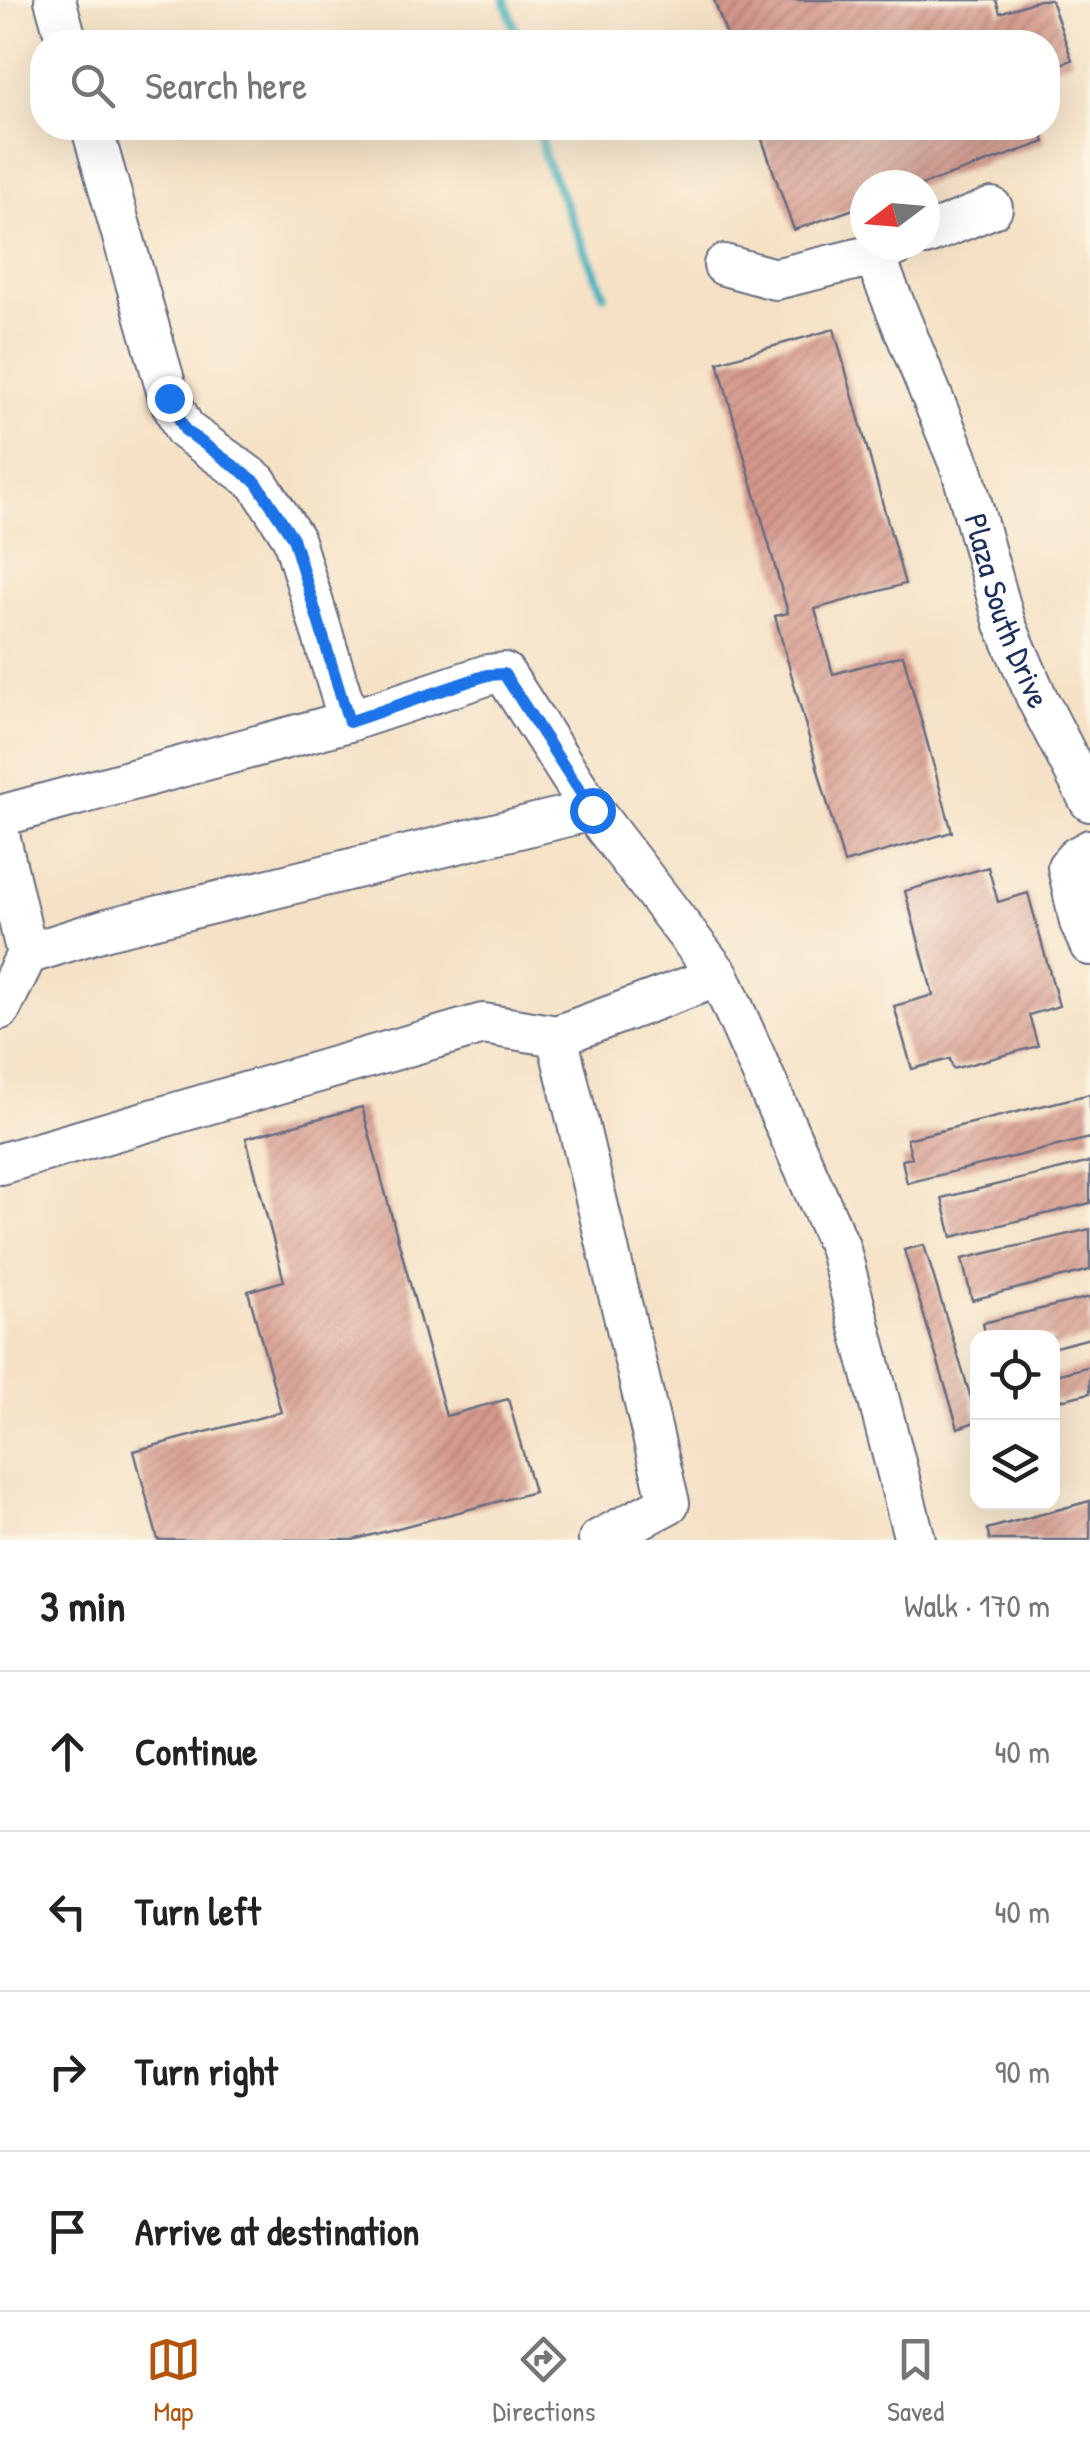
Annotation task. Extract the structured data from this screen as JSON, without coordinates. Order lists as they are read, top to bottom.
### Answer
{
  "streets": {
    "street": ["Plaza South Drive"]
  },
  "north": "left",
  "page": {
    "search": "Search here",
    "heading": ["3 min", "Walk · 170 m"],
    "list": [
      ["Continue", "40 m"],
      ["Turn left", "40 m"],
      ["Turn right", "90 m"],
      "Arrive at destination"
    ],
    "nav": ["Map", "Directions", "Saved"]
  }
}
